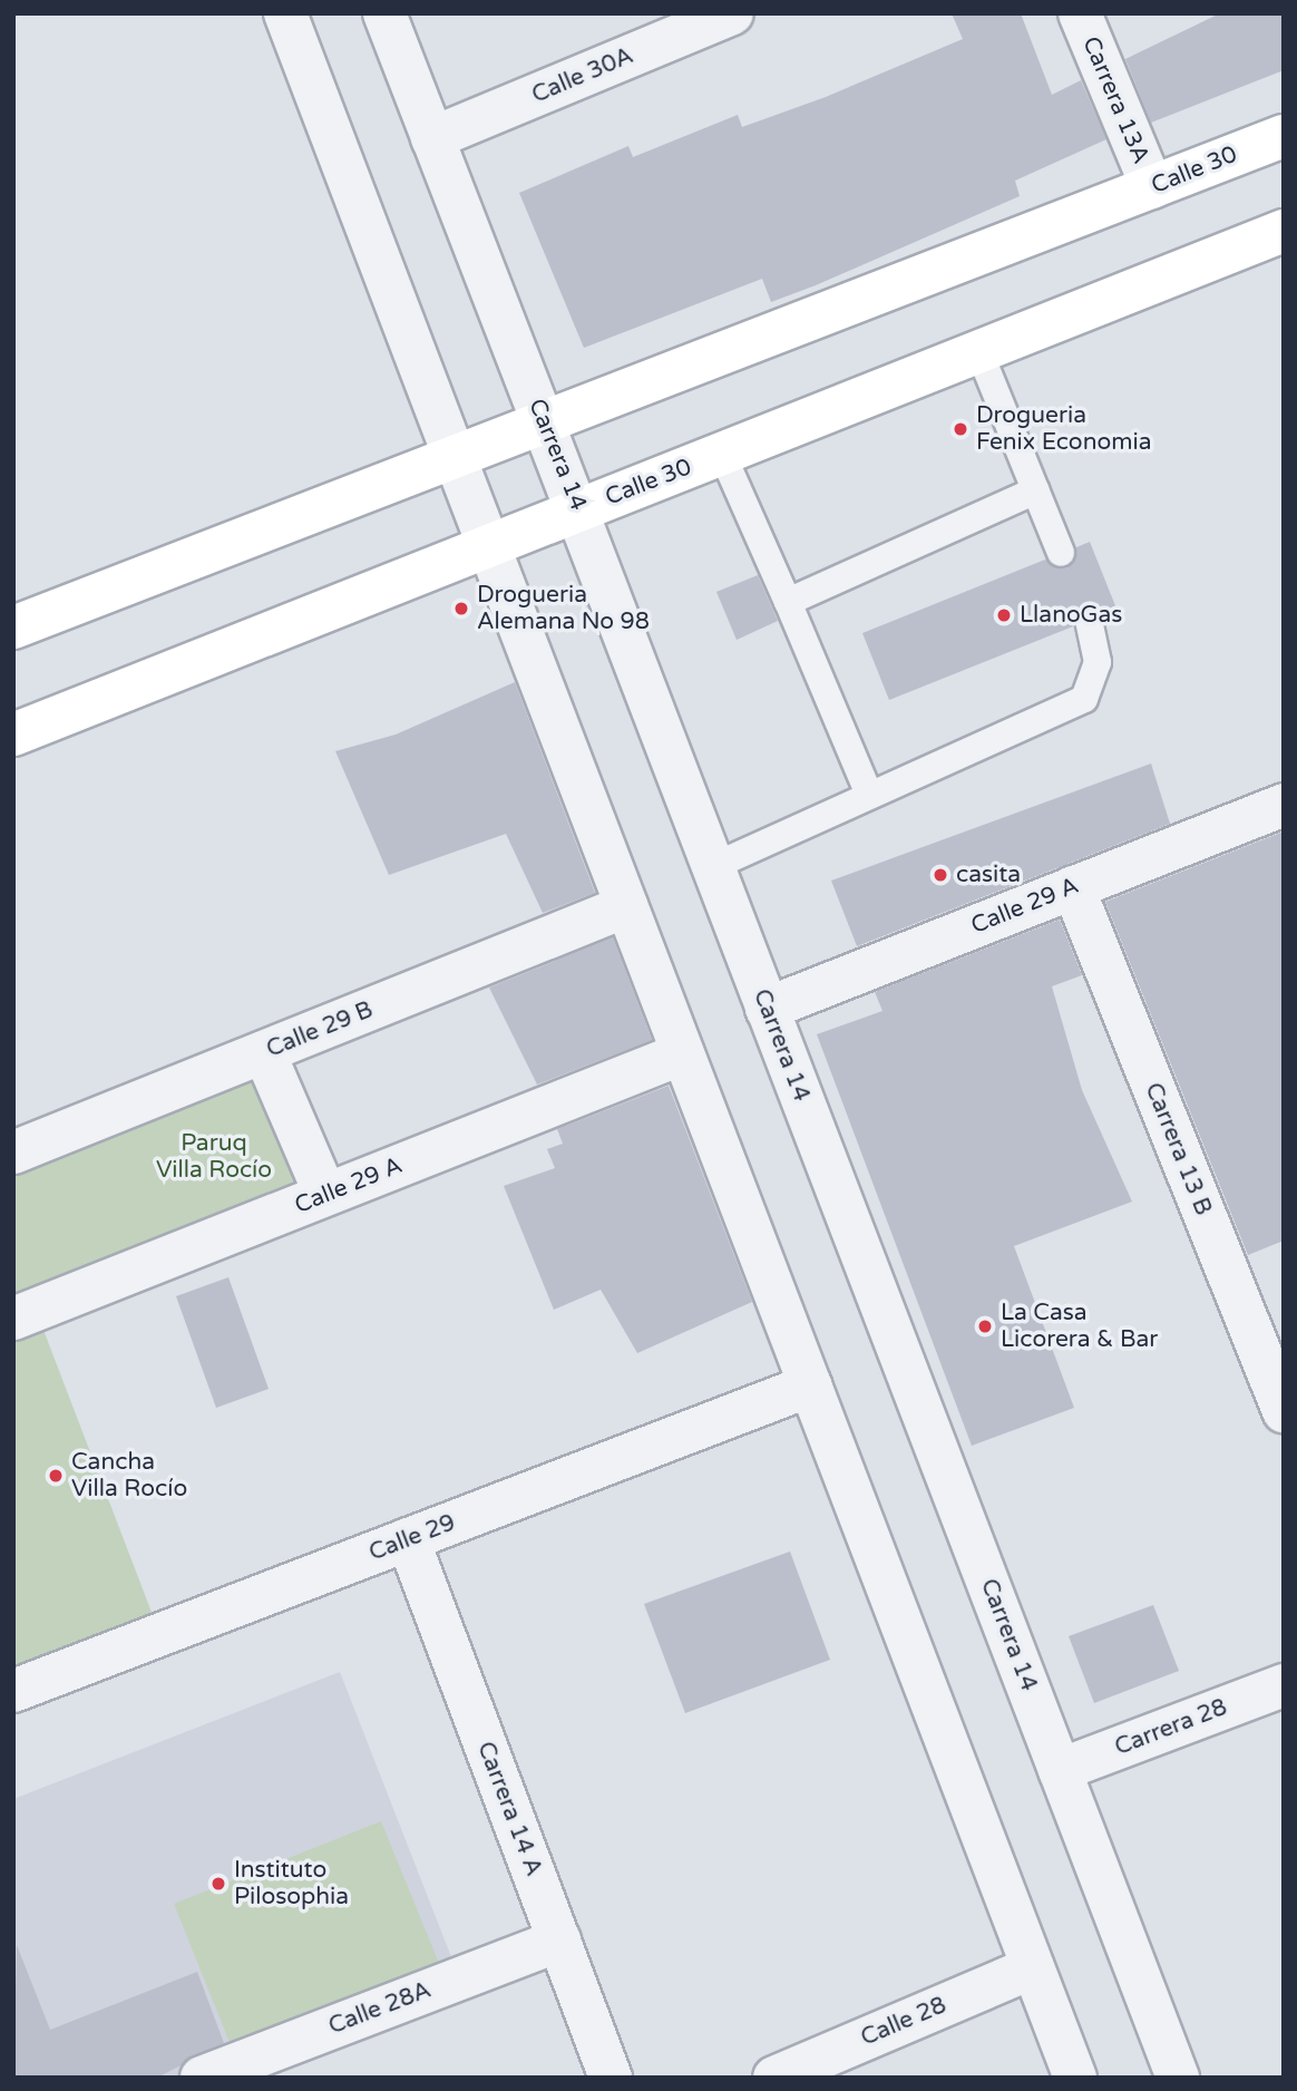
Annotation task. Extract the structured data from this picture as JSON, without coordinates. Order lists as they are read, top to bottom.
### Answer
{
  "streets": {
    "main road": ["Calle 30"],
    "street": [
      "Calle 30A",
      "Carrera 13A",
      "Carrera 14",
      "Calle 29 A",
      "Calle 29 B",
      "Carrera 13 B",
      "Calle 29",
      "Carrera 28",
      "Carrera 14 A",
      "Calle 28A",
      "Calle 28"
    ]
  },
  "crossings": [
    ["Calle 30A", "Carrera 14"],
    ["Carrera 13A", "Calle 30"],
    ["Calle 30", "Carrera 14"],
    ["Carrera 14", "Calle 29 A"],
    ["Carrera 14", "Carrera 28"],
    ["Calle 29 A", "Carrera 13 B"],
    ["Calle 29", "Carrera 14 A"],
    ["Carrera 14 A", "Calle 28A"]
  ],
  "parks": ["Paruq Villa Rocío"],
  "places": [
    "Drogueria Fenix Economia",
    "Drogueria Alemana No 98",
    "LlanoGas",
    "casita",
    "La Casa Licorera & Bar",
    "Cancha Villa Rocío",
    "Instituto Pilosophia"
  ]
}
